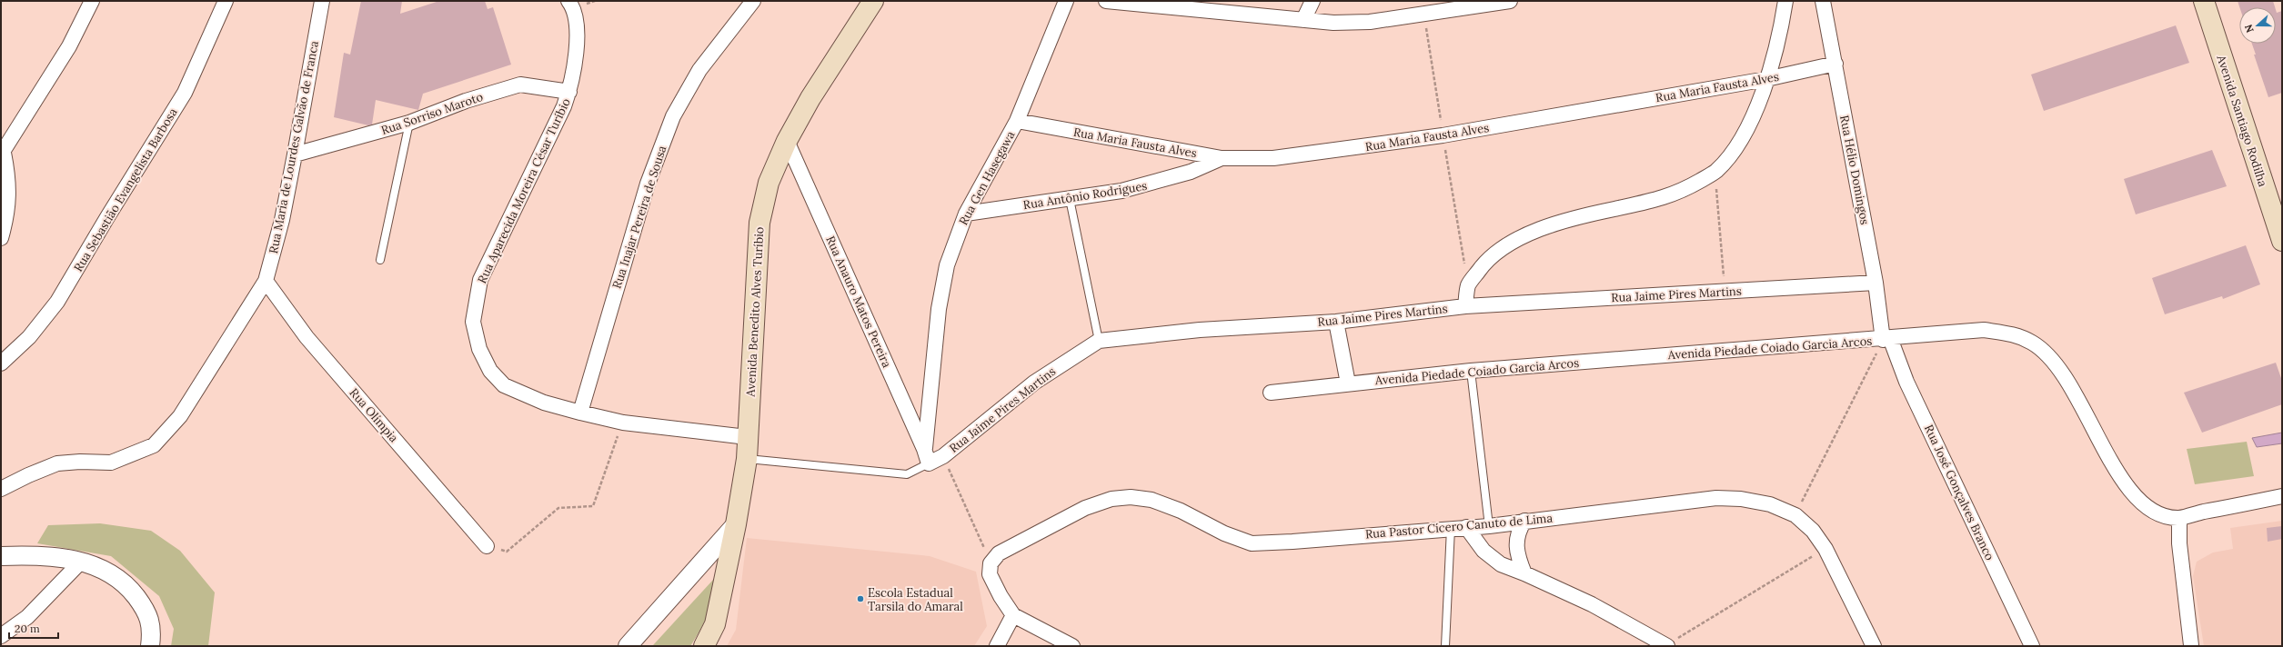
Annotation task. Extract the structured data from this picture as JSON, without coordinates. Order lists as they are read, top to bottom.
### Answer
{
  "streets": {
    "main road": ["Avenida Santiago Rodilha", "Avenida Benedito Alves Turíbio"],
    "street": [
      "Rua Maria Fausta Alves",
      "Rua Sorriso Maroto",
      "Rua Maria de Lourdes Galvão de Franca",
      "Rua Hélio Domingos",
      "Rua Gen Hasegawa",
      "Rua Sebastião Evangelista Barbosa",
      "Rua Aparecida Moreira César Turíbio",
      "Rua Antônio Rodrigues",
      "Rua Inajar Pereira de Sousa",
      "Rua Jaime Pires Martins",
      "Rua Anauro Matos Pereira",
      "Avenida Piedade Coiado Garcia Arcos",
      "Rua Olímpia",
      "Rua José Gonçalves Branco",
      "Rua Pastor Cícero Canuto de Lima"
    ]
  },
  "crossings": [
    ["Rua Maria Fausta Alves", "Rua Hélio Domingos"],
    ["Rua Maria Fausta Alves", "Rua Gen Hasegawa"],
    ["Rua Maria Fausta Alves", "Rua Antônio Rodrigues"],
    ["Rua Sorriso Maroto", "Rua Maria de Lourdes Galvão de Franca"],
    ["Rua Sorriso Maroto", "Rua Aparecida Moreira César Turíbio"],
    ["Rua Maria de Lourdes Galvão de Franca", "Rua Olímpia"],
    ["Rua Hélio Domingos", "Rua Jaime Pires Martins"],
    ["Rua Hélio Domingos", "Avenida Piedade Coiado Garcia Arcos"],
    ["Rua Hélio Domingos", "Rua José Gonçalves Branco"],
    ["Rua Gen Hasegawa", "Rua Antônio Rodrigues"],
    ["Rua Gen Hasegawa", "Rua Anauro Matos Pereira"],
    ["Rua Aparecida Moreira César Turíbio", "Rua Inajar Pereira de Sousa"],
    ["Rua Aparecida Moreira César Turíbio", "Avenida Benedito Alves Turíbio"],
    ["Rua Jaime Pires Martins", "Rua Anauro Matos Pereira"],
    ["Rua Anauro Matos Pereira", "Avenida Benedito Alves Turíbio"],
    ["Avenida Piedade Coiado Garcia Arcos", "Rua José Gonçalves Branco"]
  ],
  "places": ["Escola Estadual Tarsila do Amaral"],
  "scale_bar": "20 m",
  "north": "left"
}
